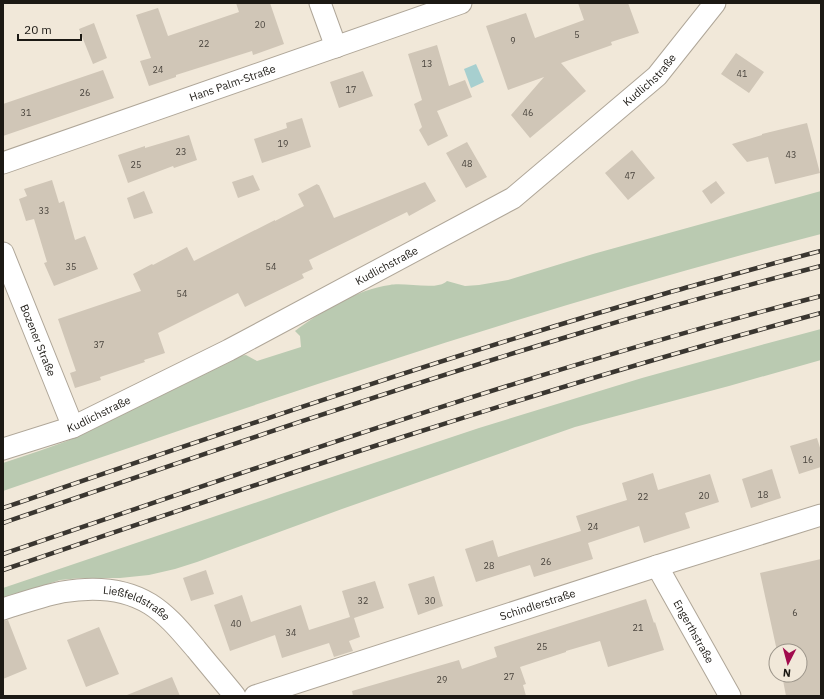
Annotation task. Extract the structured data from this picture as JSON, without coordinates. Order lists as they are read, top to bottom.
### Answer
{
  "streets": {
    "street": [
      "Kudlichstraße",
      "Hans Palm-Straße",
      "Bozener Straße",
      "Schindlerstraße",
      "Ließfeldstraße",
      "Engerthstraße"
    ]
  },
  "crossings": [
    ["Kudlichstraße", "Bozener Straße"],
    ["Schindlerstraße", "Engerthstraße"]
  ],
  "house_numbers": [
    "20",
    "5",
    "9",
    "22",
    "13",
    "24",
    "41",
    "17",
    "26",
    "31",
    "46",
    "19",
    "23",
    "43",
    "48",
    "25",
    "47",
    "33",
    "35",
    "54",
    "54",
    "37",
    "16",
    "18",
    "20",
    "22",
    "24",
    "26",
    "28",
    "32",
    "30",
    "6",
    "40",
    "21",
    "34",
    "25",
    "27",
    "29"
  ],
  "scale_bar": "20 m",
  "north": "bottom"
}
